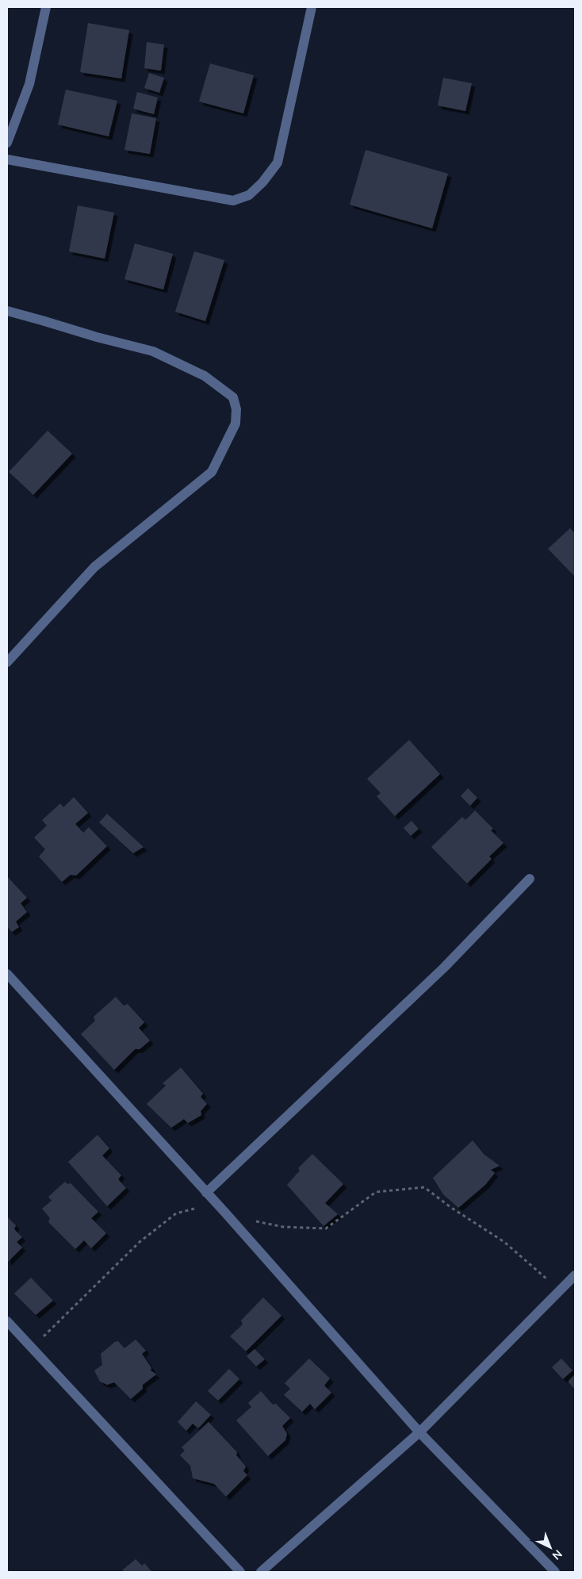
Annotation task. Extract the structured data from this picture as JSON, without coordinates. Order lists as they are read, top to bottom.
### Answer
{
  "north": "bottom right"
}
